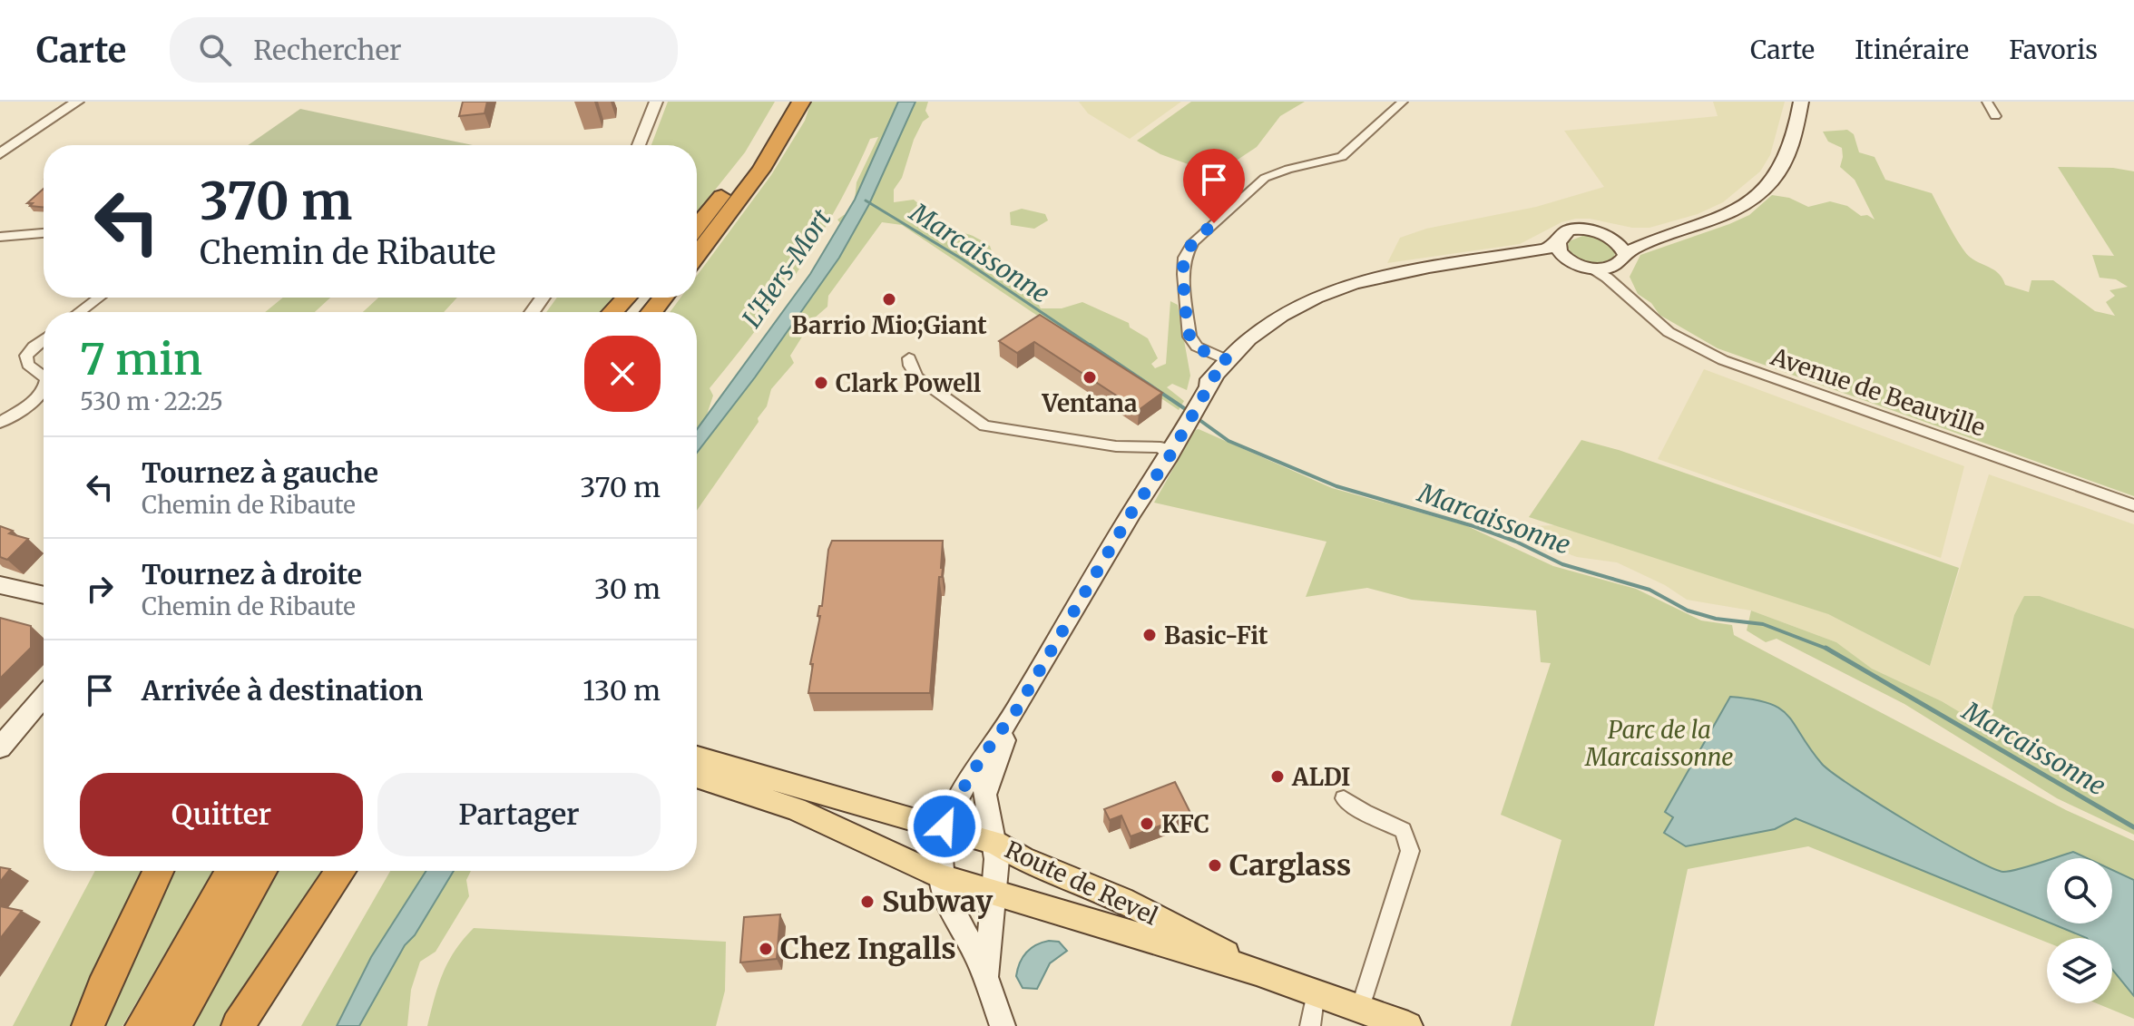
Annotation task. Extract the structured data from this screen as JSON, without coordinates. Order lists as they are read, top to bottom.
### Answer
{
  "streets": {
    "main road": ["Route de Revel"],
    "street": ["Avenue de Beauville"]
  },
  "water": ["Marcaissonne", "L'Hers-Mort"],
  "parks": ["Parc de la Marcaissonne"],
  "places": [
    "Barrio Mio;Giant",
    "Ventana",
    "Clark Powell",
    "Basic-Fit",
    "ALDI",
    "KFC",
    "Carglass",
    "Subway",
    "Chez Ingalls"
  ],
  "page": {
    "header": "Carte",
    "search": "Rechercher",
    "nav": ["Carte", "Itinéraire", "Favoris"],
    "turn": ["370 m", "Chemin de Ribaute"],
    "heading": ["7 min", "530 m · 22:25"],
    "list": [
      {
        "name": "Tournez à gauche",
        "note": "Chemin de Ribaute",
        "value": "370 m"
      },
      {
        "name": "Tournez à droite",
        "note": "Chemin de Ribaute",
        "value": "30 m"
      },
      {
        "name": "Arrivée à destination",
        "value": "130 m"
      }
    ],
    "buttons": ["Quitter", "Partager"]
  }
}
